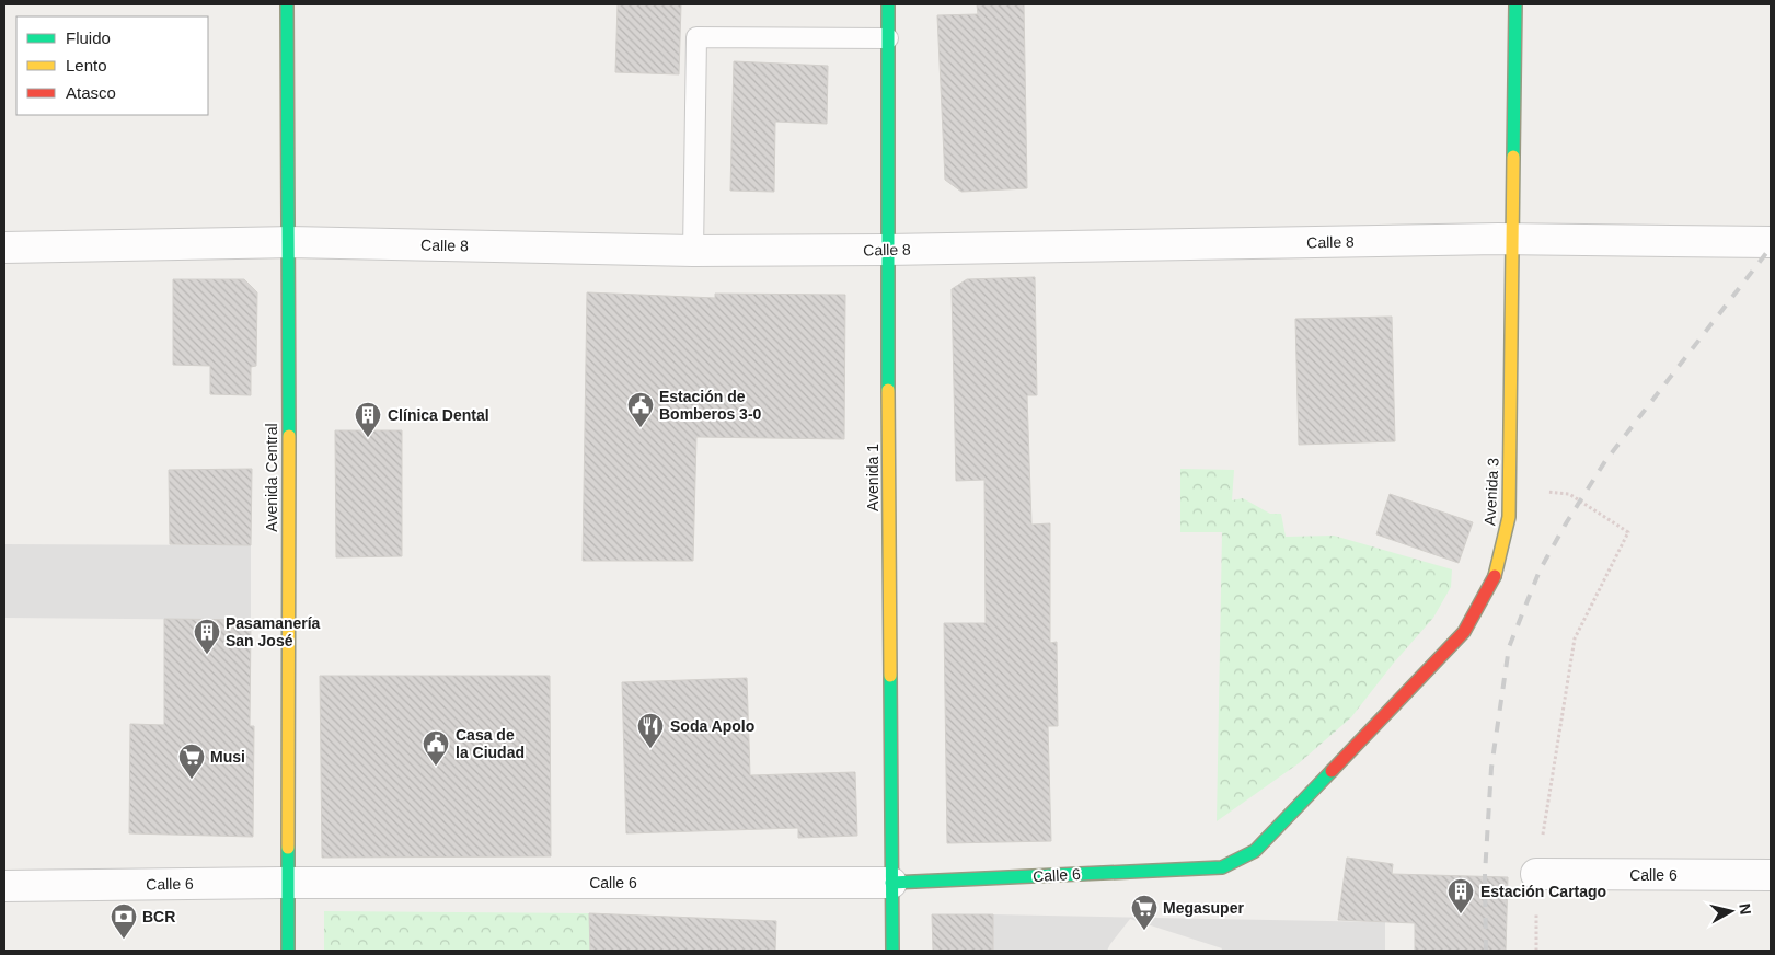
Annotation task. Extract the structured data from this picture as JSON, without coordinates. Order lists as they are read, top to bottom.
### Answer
{
  "streets": {
    "main road": [
      "Avenida Central",
      "Avenida 1",
      "Avenida 3",
      "Calle 6"
    ],
    "street": ["Calle 8"]
  },
  "crossings": [
    ["Calle 8", "Avenida Central"],
    ["Calle 8", "Avenida 1"],
    ["Calle 8", "Avenida 3"],
    ["Avenida Central", "Calle 6"],
    ["Avenida 1", "Calle 6"],
    ["Avenida 3", "Calle 6"]
  ],
  "places": {
    "public building": ["Estación de Bomberos 3-0", "Casa de la Ciudad"],
    "building": ["Clínica Dental", "Pasamanería San José", "Estación Cartago"],
    "restaurant": ["Soda Apolo"],
    "supermarket": ["Musi", "Megasuper"],
    "bank": ["BCR"]
  },
  "legend": ["Fluido", "Lento", "Atasco"],
  "north": "right"
}
